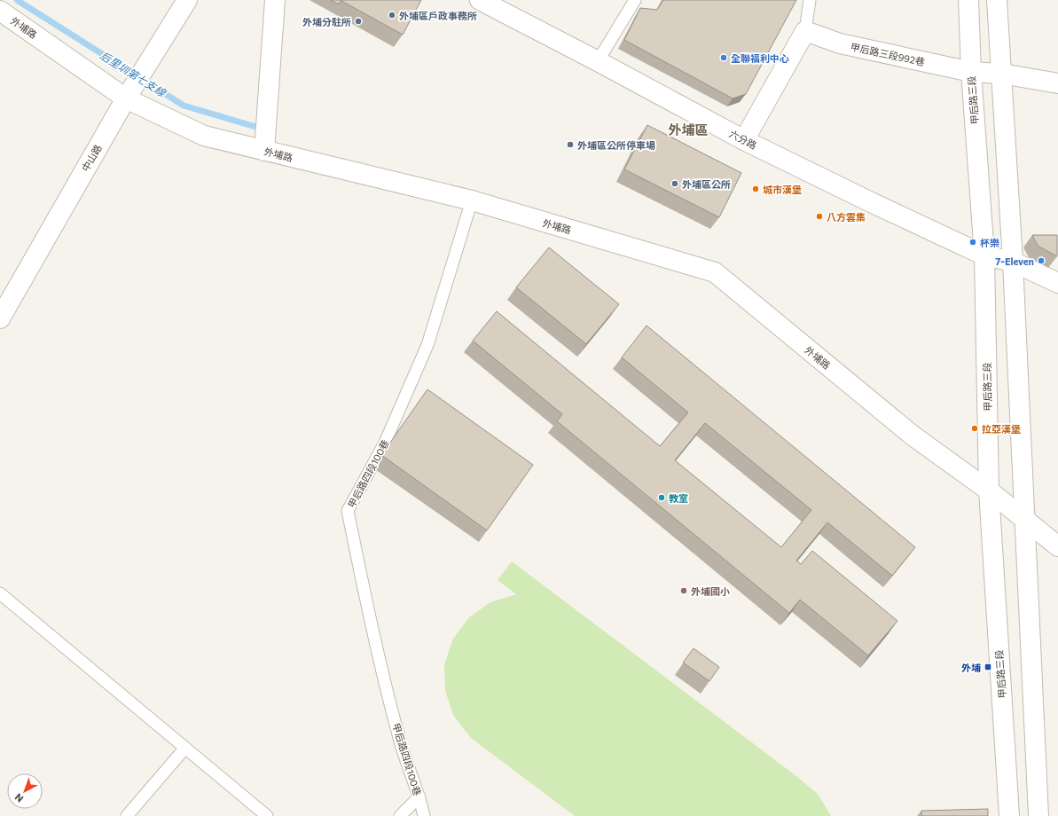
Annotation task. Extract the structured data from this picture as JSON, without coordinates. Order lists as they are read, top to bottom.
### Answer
{
  "streets": {
    "street": [
      "外埔路",
      "甲后路三段992巷",
      "甲后路三段",
      "六分路",
      "中山路"
    ],
    "lane": ["甲后路四段100巷"]
  },
  "crossings": [
    ["外埔路", "甲后路三段"],
    ["外埔路", "中山路"],
    ["外埔路", "甲后路四段100巷"],
    ["甲后路三段992巷", "甲后路三段"],
    ["甲后路三段", "六分路"]
  ],
  "districts": ["外埔區"],
  "water": ["后里圳第七支線"],
  "places": {
    "other": [
      "外埔區戶政事務所",
      "外埔分駐所",
      "全聯福利中心",
      "外埔區公所停車場",
      "外埔區公所",
      "城市漢堡",
      "八方雲集",
      "杯樂",
      "7-Eleven",
      "拉亞漢堡",
      "教室",
      "外埔國小"
    ],
    "transit": ["外埔"]
  },
  "north": "bottom left"
}
